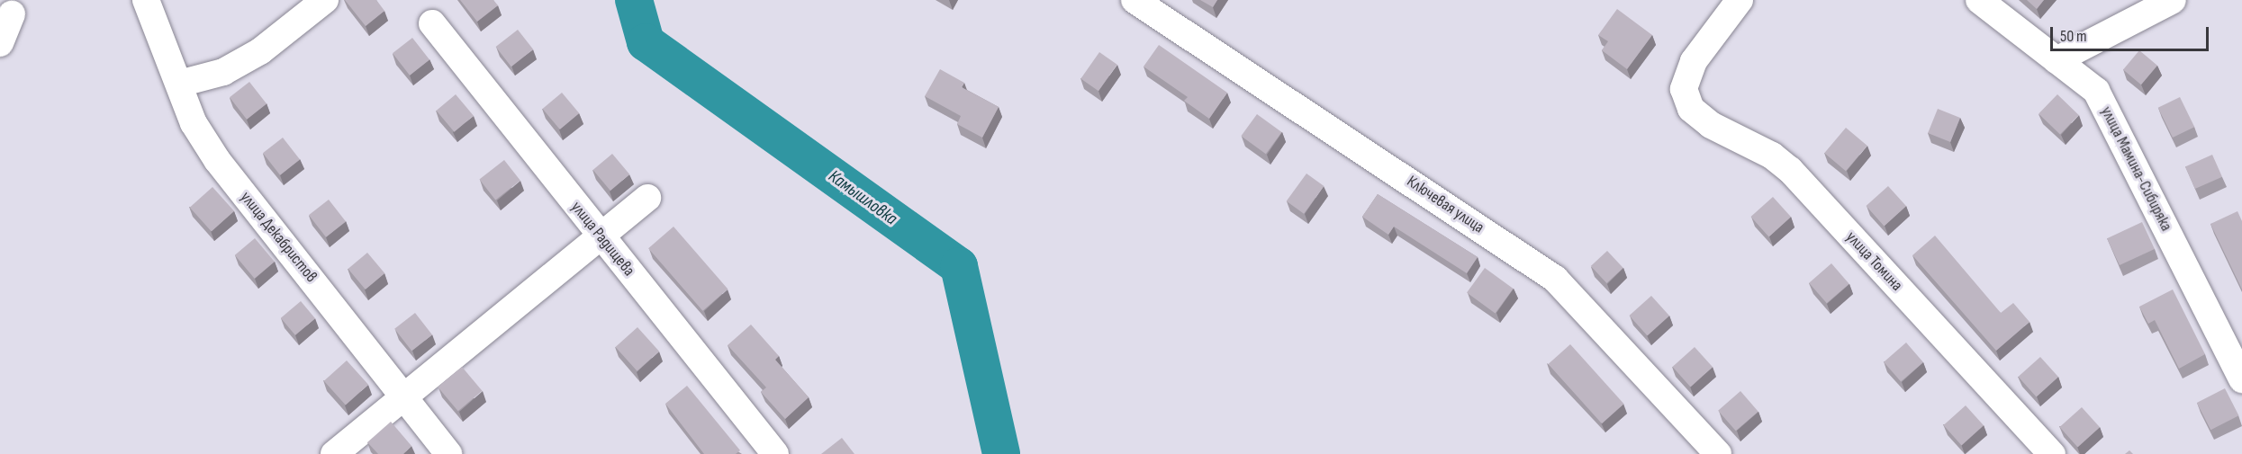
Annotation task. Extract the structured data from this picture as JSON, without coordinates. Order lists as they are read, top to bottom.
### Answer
{
  "streets": {
    "street": [
      "улица Мамина-Сибиряка",
      "Ключевая улица",
      "улица Декабристов",
      "улица Радищева",
      "улица Томина"
    ]
  },
  "water": ["Камышловка"],
  "scale_bar": "50 m"
}
